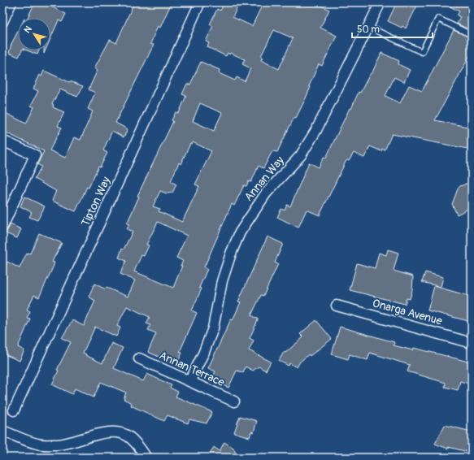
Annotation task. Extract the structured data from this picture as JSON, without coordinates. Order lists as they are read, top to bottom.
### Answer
{
  "streets": {
    "street": [
      "Annan Way",
      "Tipton Way",
      "Onarga Avenue",
      "Annan Terrace"
    ]
  },
  "crossings": [
    ["Annan Way", "Annan Terrace"]
  ],
  "scale_bar": "50 m",
  "north": "top left"
}
